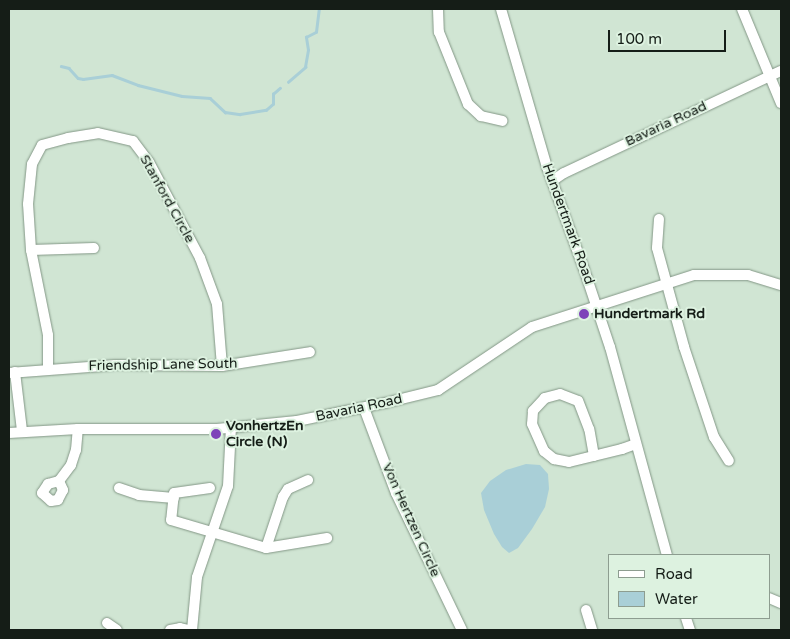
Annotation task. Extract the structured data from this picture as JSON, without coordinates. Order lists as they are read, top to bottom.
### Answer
{
  "streets": {
    "street": [
      "Bavaria Road",
      "Stanford Circle",
      "Hundertmark Road",
      "Friendship Lane South",
      "Von Hertzen Circle"
    ]
  },
  "crossings": [
    ["Bavaria Road", "Hundertmark Road"],
    ["Bavaria Road", "Von Hertzen Circle"],
    ["Stanford Circle", "Friendship Lane South"]
  ],
  "places": ["Hundertmark Rd", "VonhertzEn Circle (N)"],
  "legend": ["Road", "Water"],
  "scale_bar": "100 m"
}
